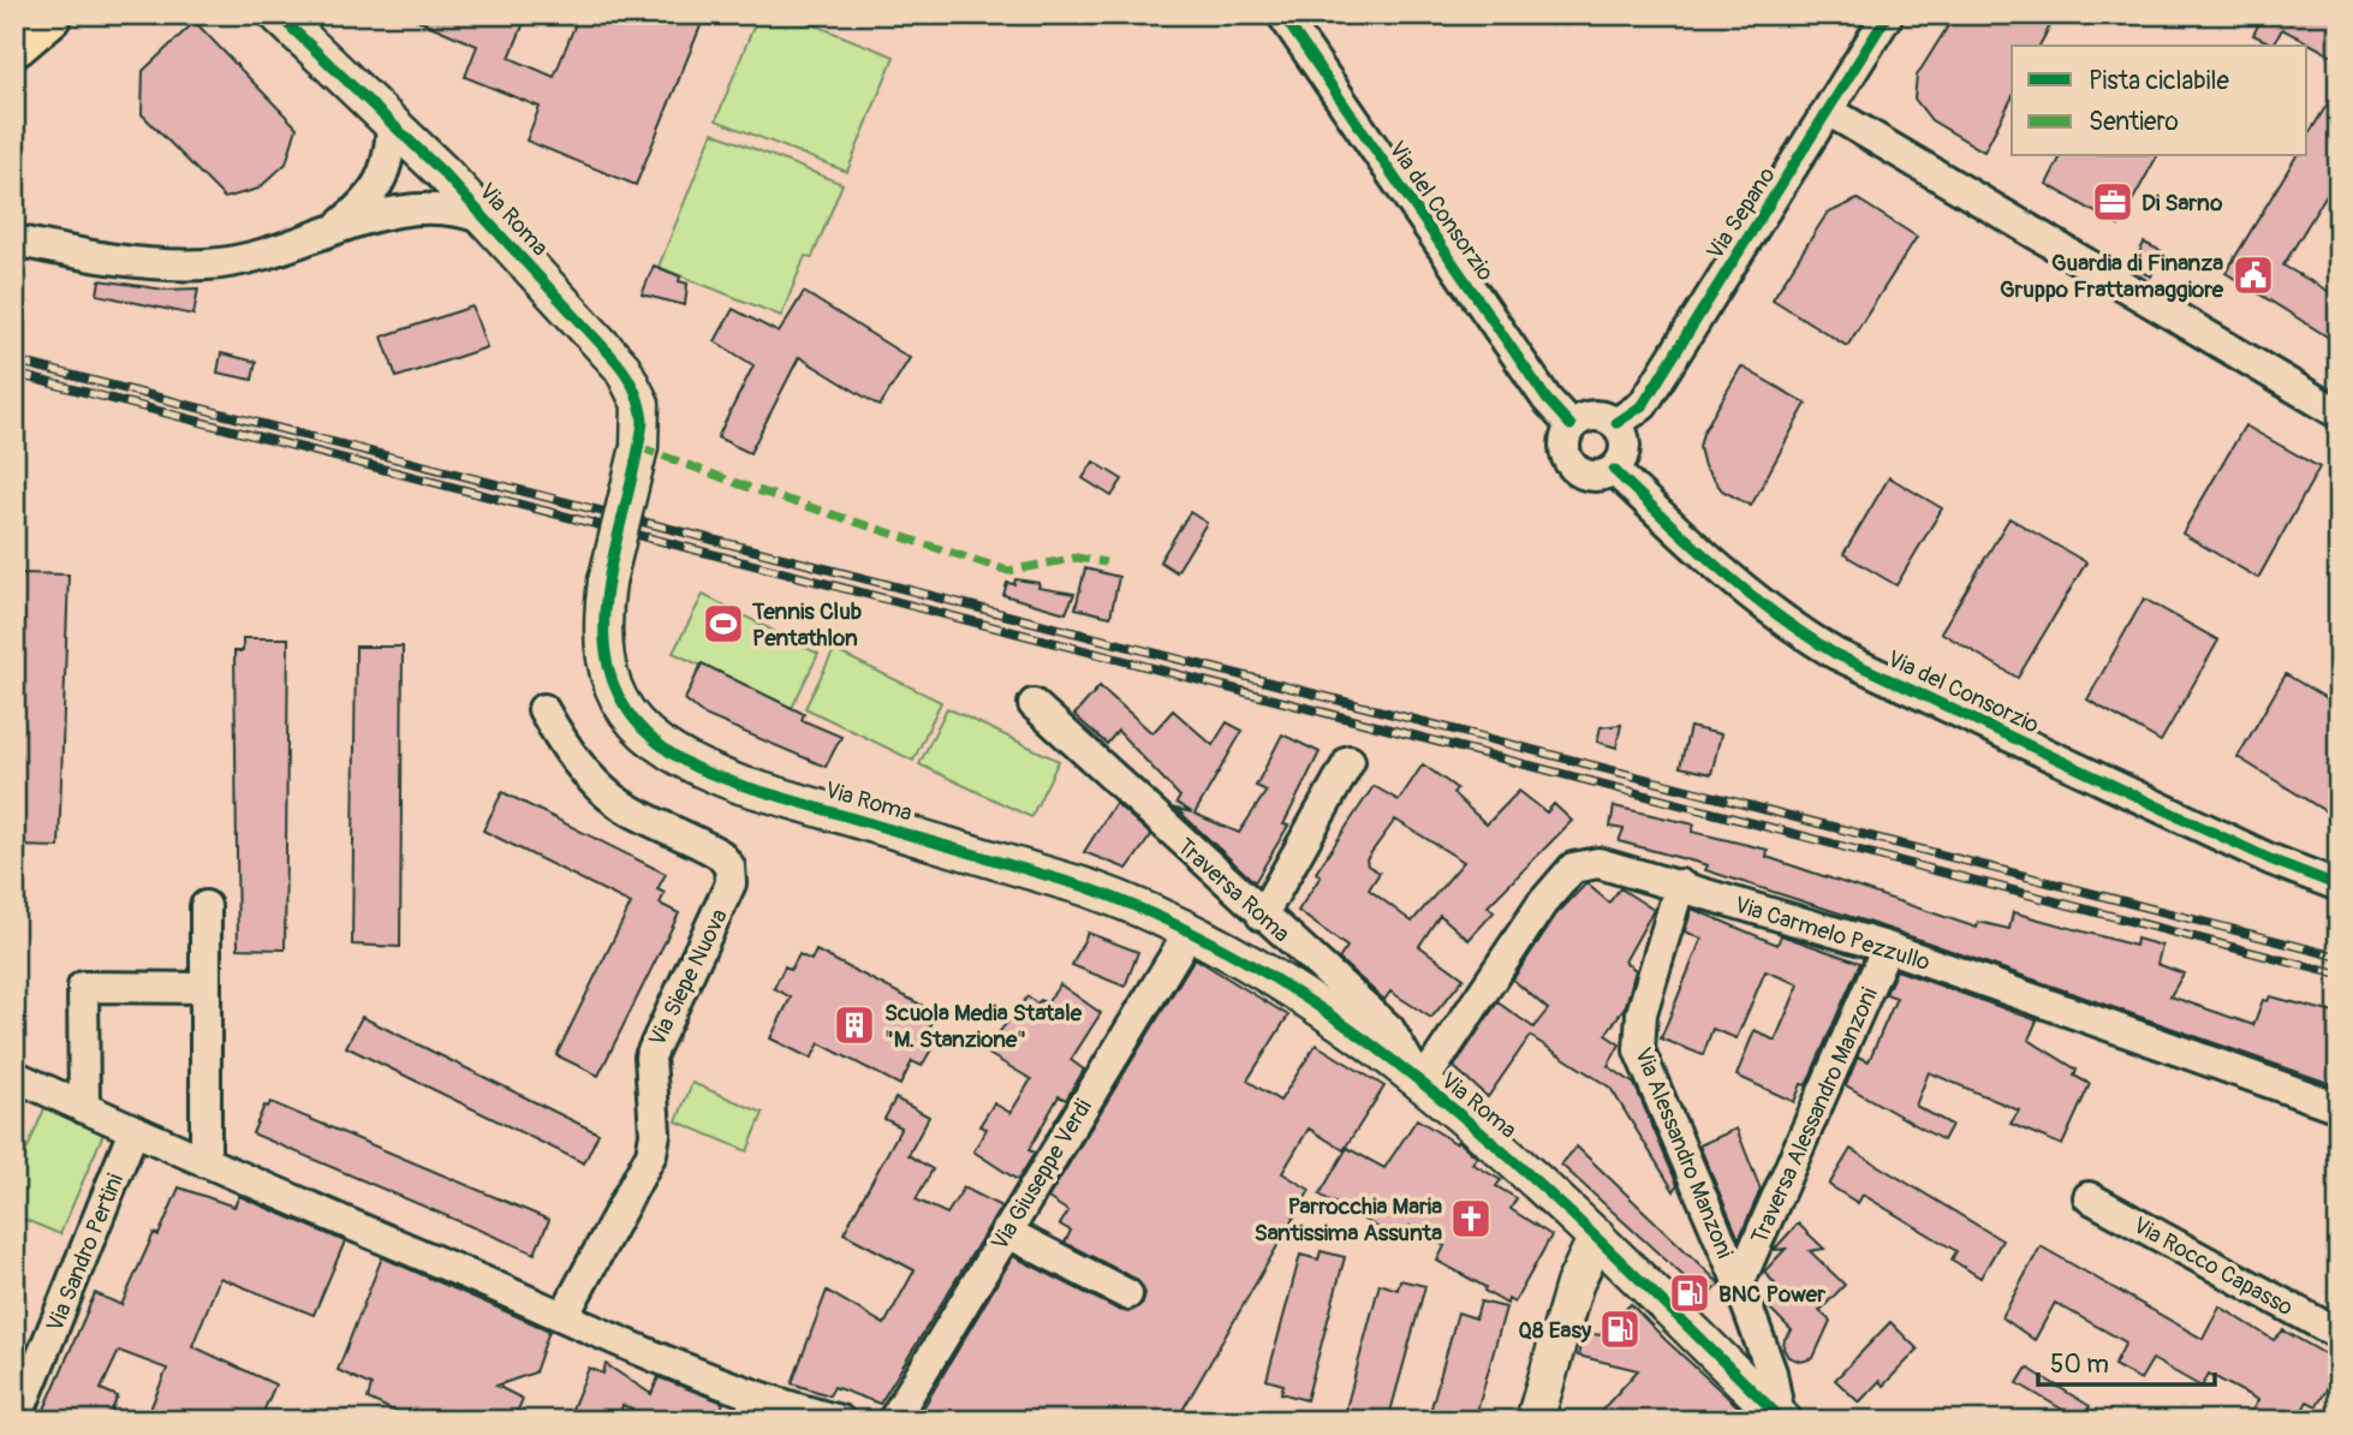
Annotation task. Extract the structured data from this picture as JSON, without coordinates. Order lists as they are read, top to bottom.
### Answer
{
  "streets": {
    "street": [
      "Via del Consorzio",
      "Via Sepano",
      "Via Roma",
      "Traversa Roma",
      "Via Carmelo Pezzullo",
      "Via Siepe Nuova",
      "Traversa Alessandro Manzoni",
      "Via Alessandro Manzoni",
      "Via Giuseppe Verdi",
      "Via Sandro Pertini",
      "Via Rocco Capasso"
    ]
  },
  "crossings": [
    ["Via del Consorzio", "Via Sepano"],
    ["Via Roma", "Traversa Roma"],
    ["Via Roma", "Via Carmelo Pezzullo"],
    ["Via Roma", "Via Alessandro Manzoni"],
    ["Via Roma", "Via Giuseppe Verdi"],
    ["Traversa Roma", "Via Carmelo Pezzullo"],
    ["Via Carmelo Pezzullo", "Traversa Alessandro Manzoni"],
    ["Via Carmelo Pezzullo", "Via Alessandro Manzoni"],
    ["Traversa Alessandro Manzoni", "Via Alessandro Manzoni"]
  ],
  "places": {
    "office": ["Di Sarno"],
    "public building": ["Guardia di Finanza Gruppo Frattamaggiore"],
    "sports": ["Tennis Club Pentathlon"],
    "building": ["Scuola Media Statale \"M. Stanzione\""],
    "church": ["Parrocchia Maria Santissima Assunta"],
    "fuel station": ["BNC Power", "Q8 Easy"]
  },
  "legend": ["Pista ciclabile", "Sentiero"],
  "scale_bar": "50 m"
}
